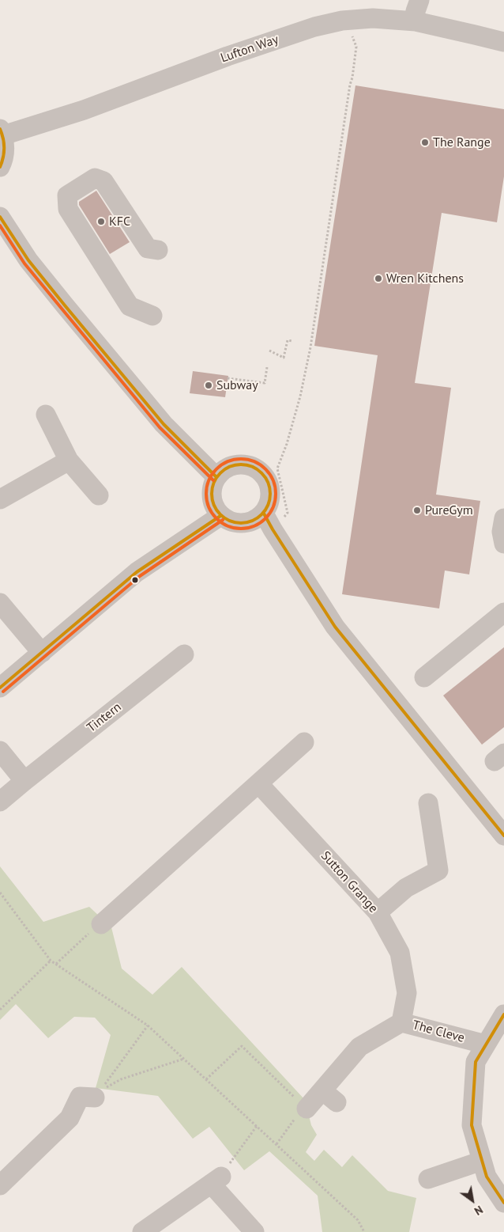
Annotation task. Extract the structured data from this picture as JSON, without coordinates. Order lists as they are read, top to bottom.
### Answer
{
  "streets": {
    "street": [
      "Lufton Way",
      "Tintern",
      "Sutton Grange",
      "The Cleve"
    ]
  },
  "crossings": [
    ["Sutton Grange", "The Cleve"]
  ],
  "places": [
    "The Range",
    "KFC",
    "Wren Kitchens",
    "Subway",
    "PureGym"
  ],
  "north": "bottom right"
}
